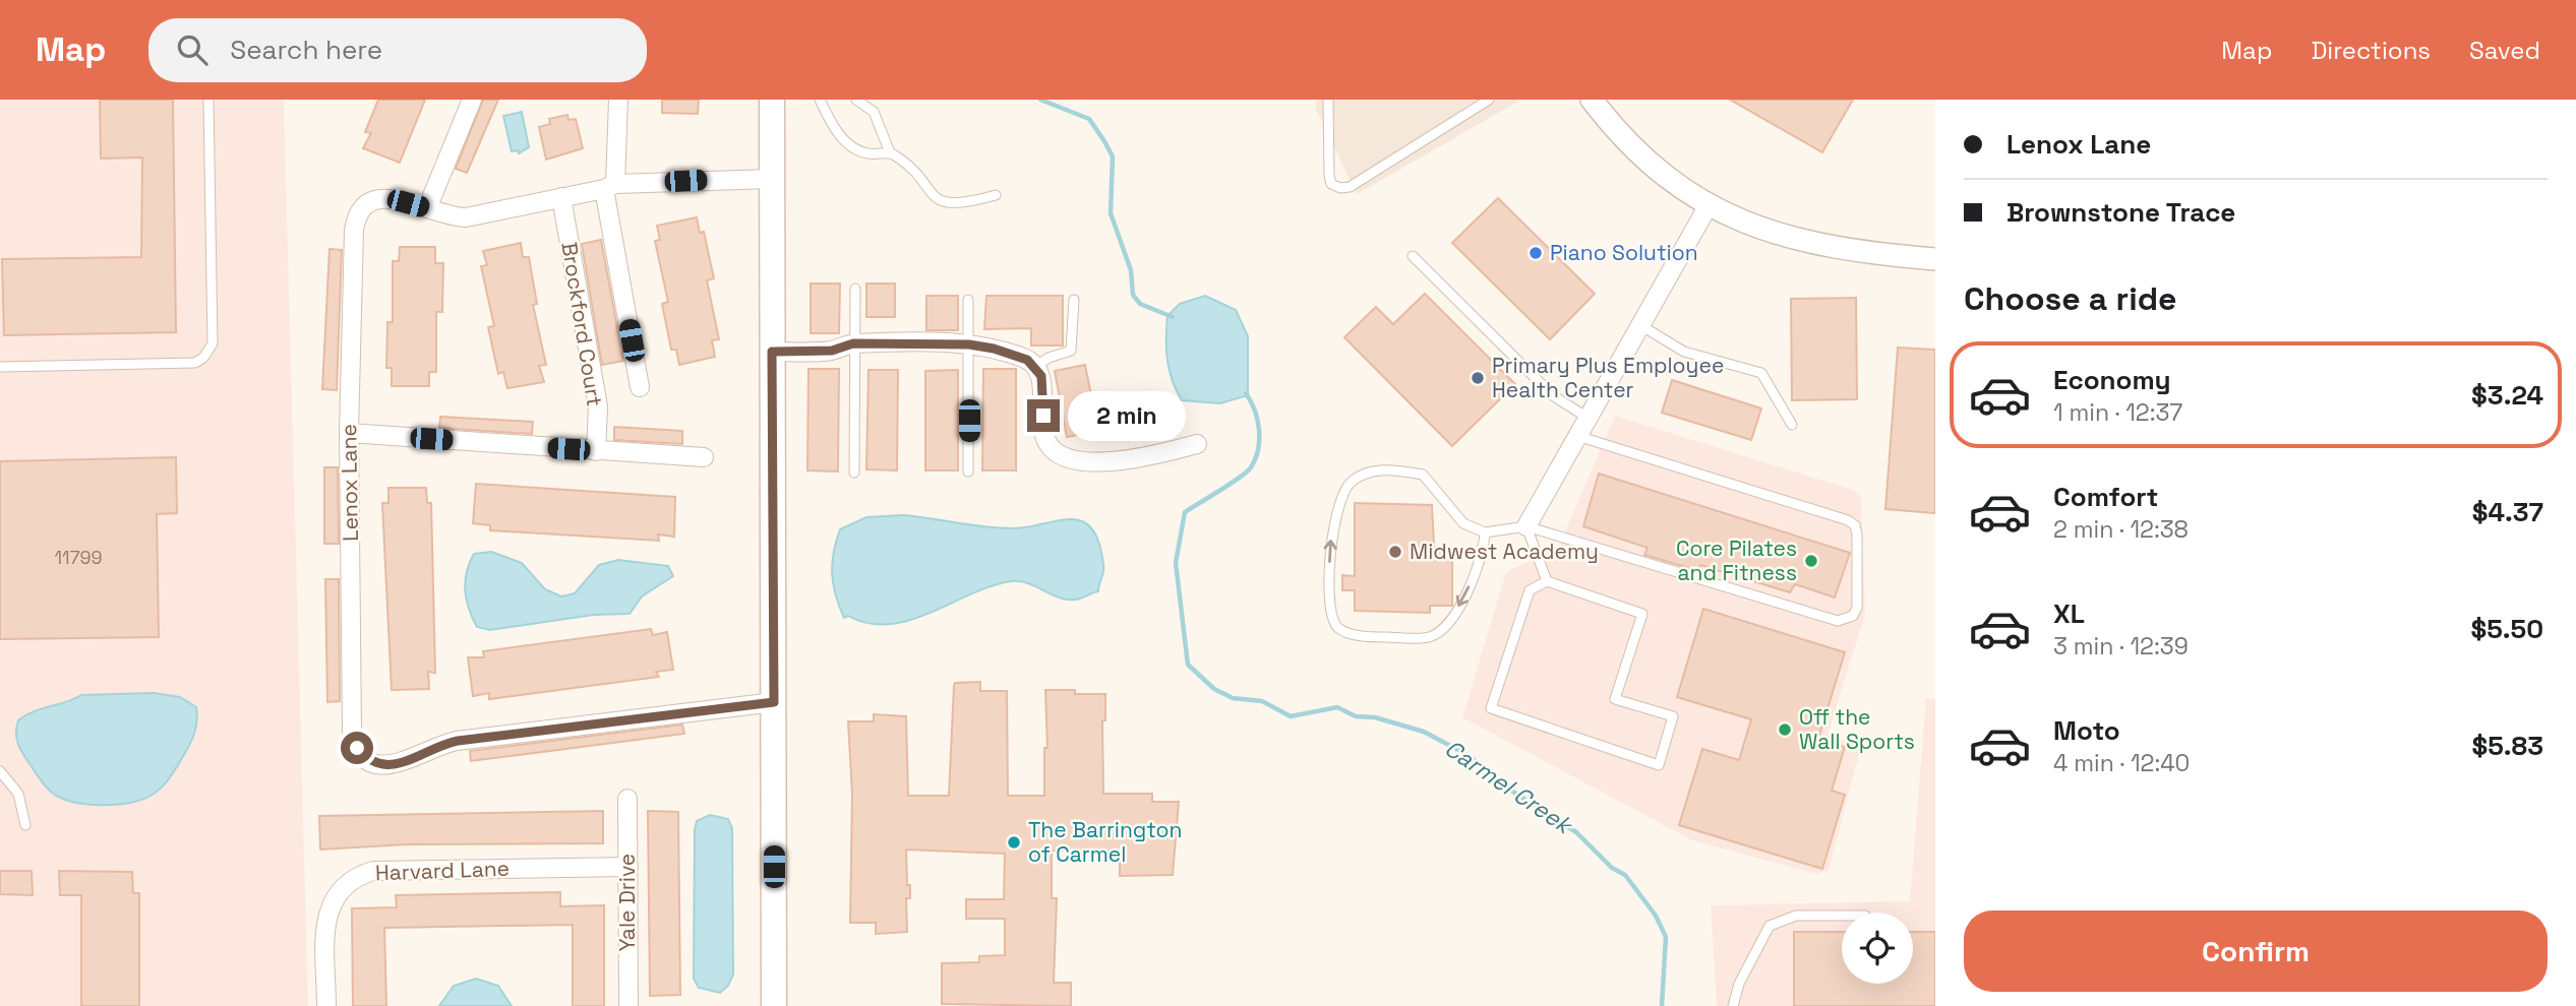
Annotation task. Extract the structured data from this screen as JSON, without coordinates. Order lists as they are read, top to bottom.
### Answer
{
  "streets": {
    "street": [
      "Brockford Court",
      "Lenox Lane",
      "Harvard Lane",
      "Yale Drive"
    ]
  },
  "crossings": [
    ["Brockford Court", "Lenox Lane"],
    ["Harvard Lane", "Yale Drive"]
  ],
  "water": ["Carmel Creek"],
  "places": [
    "Piano Solution",
    "Primary Plus Employee Health Center",
    "Midwest Academy",
    "Core Pilates and Fitness",
    "Off the Wall Sports",
    "The Barrington of Carmel"
  ],
  "house_numbers": ["11799"],
  "page": {
    "header": "Map",
    "search": "Search here",
    "nav": ["Map", "Directions", "Saved"],
    "banner": ["Lenox Lane", "Brownstone Trace"],
    "heading": "Choose a ride",
    "list": [
      {
        "name": "Economy",
        "note": "1 min · 12:37",
        "value": "$3.24"
      },
      {
        "name": "Comfort",
        "note": "2 min · 12:38",
        "value": "$4.37"
      },
      {
        "name": "XL",
        "note": "3 min · 12:39",
        "value": "$5.50"
      },
      {
        "name": "Moto",
        "note": "4 min · 12:40",
        "value": "$5.83"
      }
    ],
    "bubble": "2 min",
    "buttons": "Confirm"
  }
}
